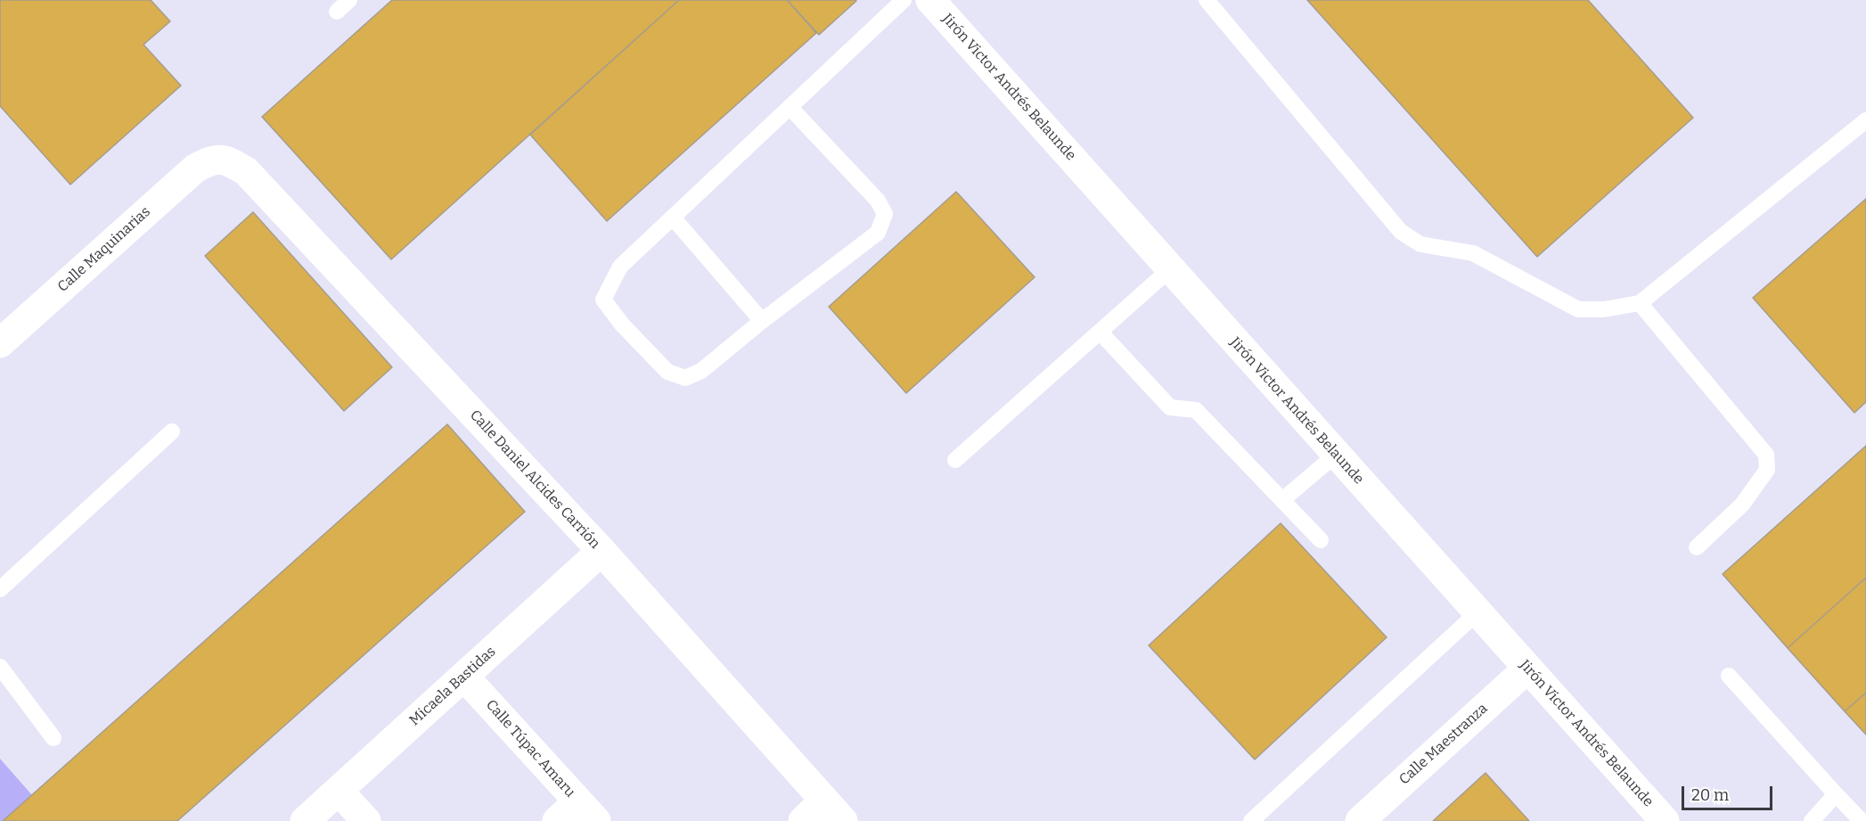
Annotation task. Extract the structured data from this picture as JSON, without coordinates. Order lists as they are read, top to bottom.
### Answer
{
  "streets": {
    "street": [
      "Jirón Victor Andrés Belaunde",
      "Calle Maquinarias",
      "Calle Daniel Alcides Carrión",
      "Micaela Bastidas",
      "Calle Maestranza",
      "Calle Túpac Amaru"
    ]
  },
  "crossings": [
    ["Jirón Victor Andrés Belaunde", "Calle Maestranza"],
    ["Calle Maquinarias", "Calle Daniel Alcides Carrión"],
    ["Calle Daniel Alcides Carrión", "Micaela Bastidas"],
    ["Micaela Bastidas", "Calle Túpac Amaru"]
  ],
  "scale_bar": "20 m"
}
